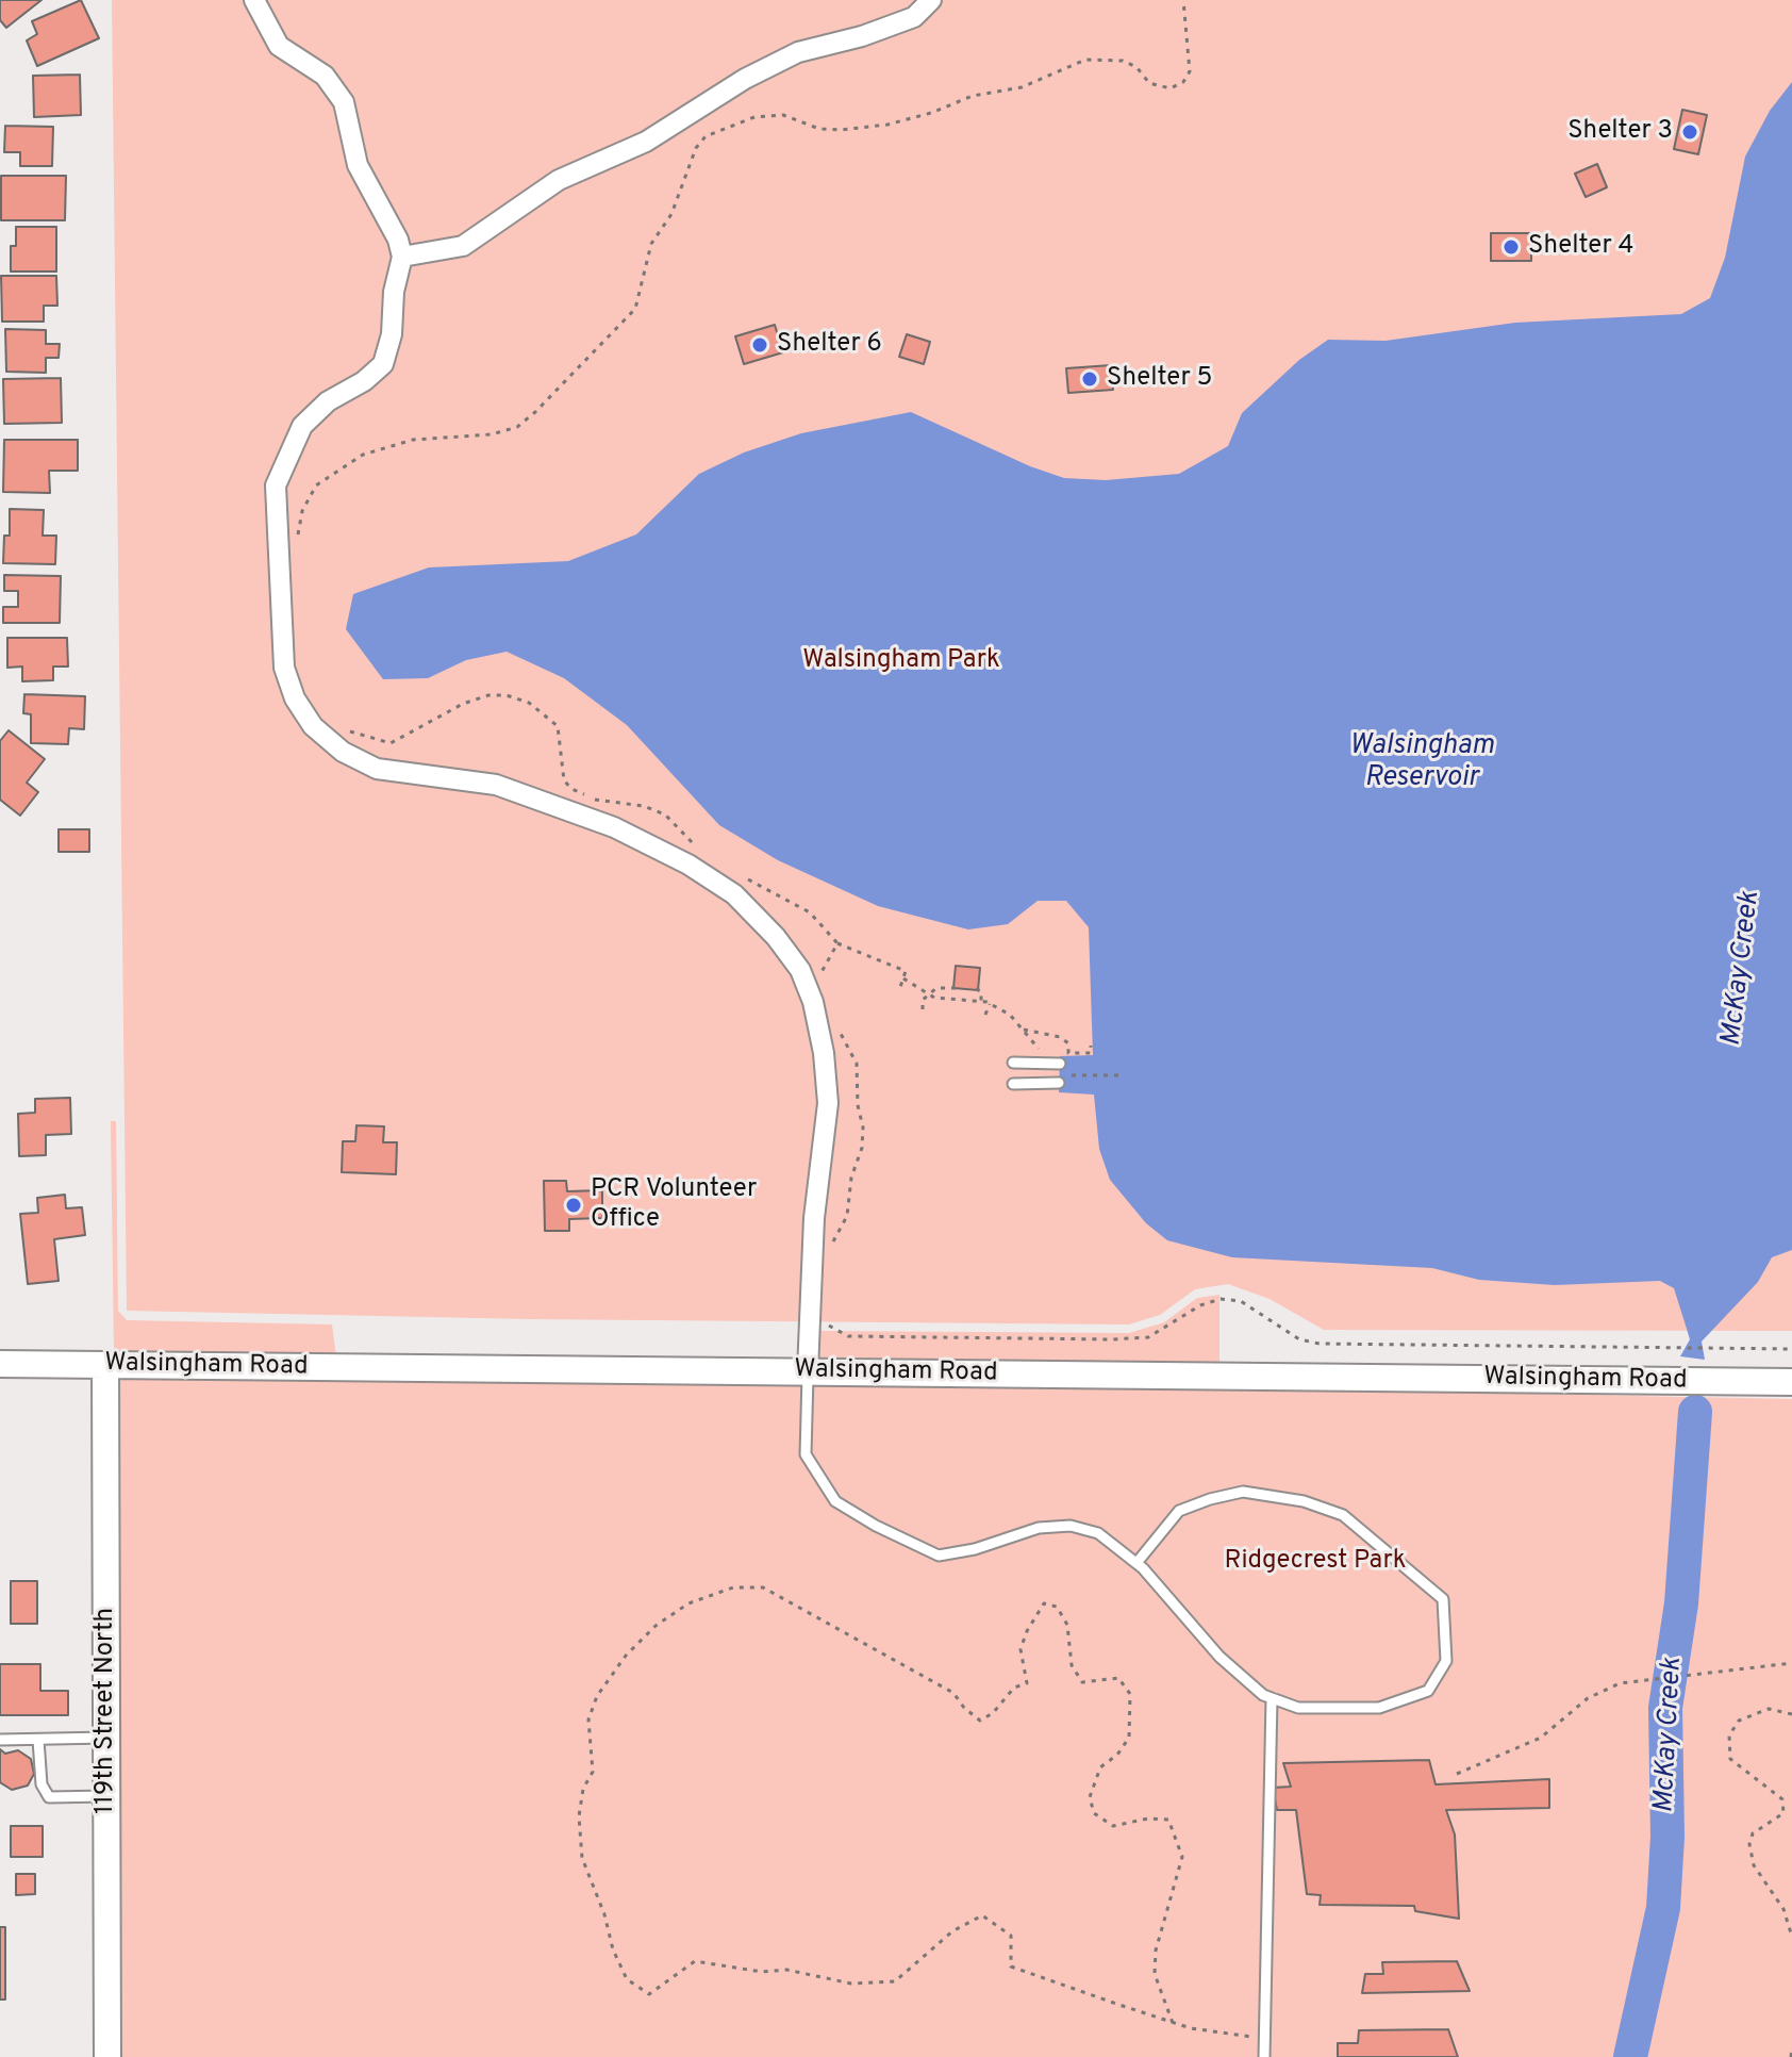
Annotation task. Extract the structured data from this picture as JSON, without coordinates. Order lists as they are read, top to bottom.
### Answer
{
  "streets": {
    "street": ["Walsingham Road", "119th Street North"]
  },
  "crossings": [
    ["Walsingham Road", "119th Street North"]
  ],
  "water": ["Walsingham Reservoir", "McKay Creek"],
  "parks": ["Walsingham Park", "Ridgecrest Park"],
  "places": [
    "Shelter 3",
    "Shelter 4",
    "Shelter 6",
    "Shelter 5",
    "PCR Volunteer Office"
  ]
}
